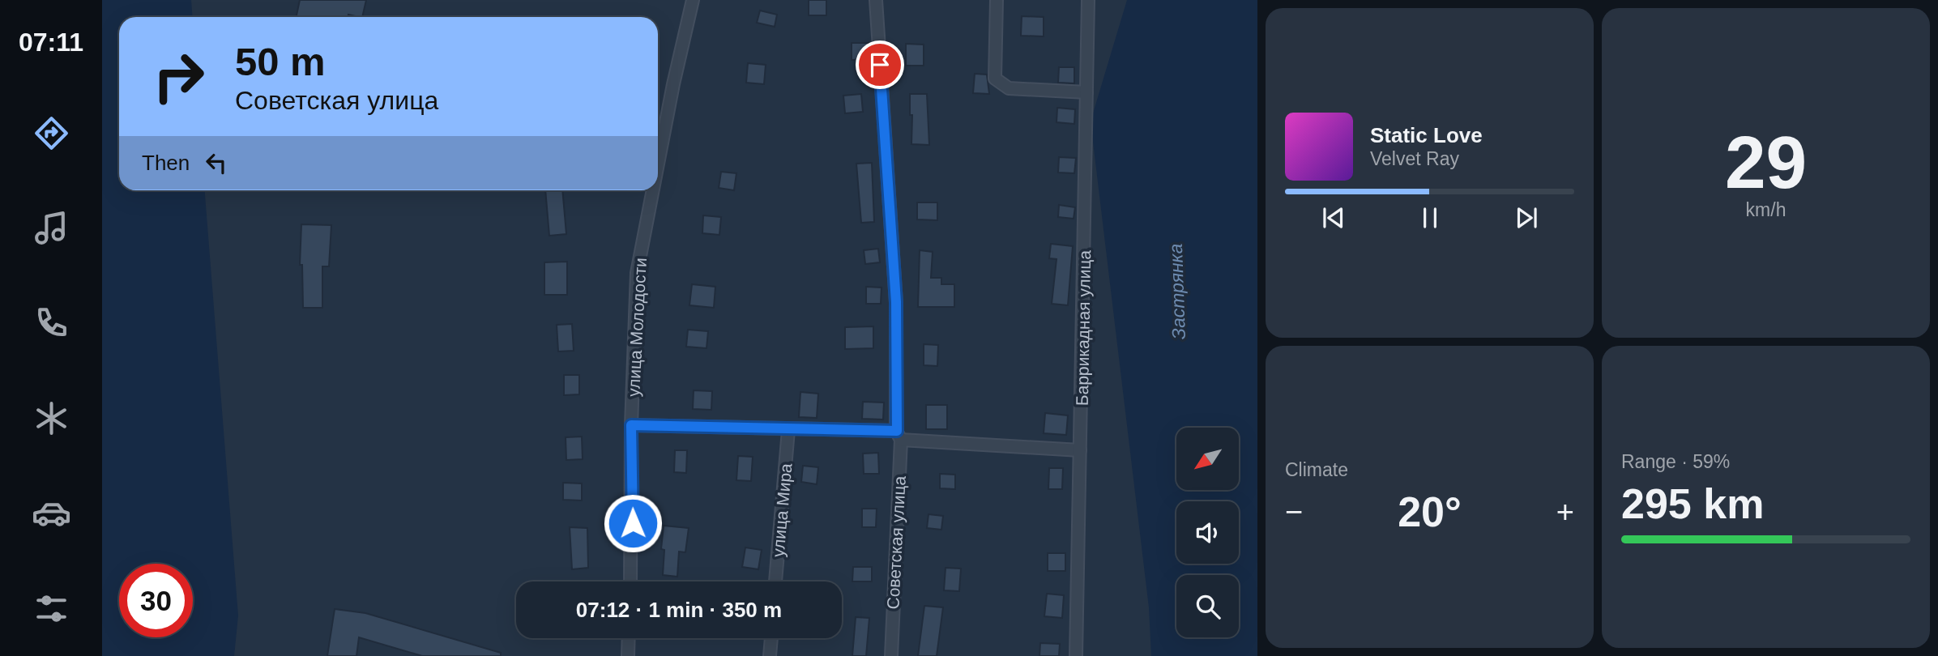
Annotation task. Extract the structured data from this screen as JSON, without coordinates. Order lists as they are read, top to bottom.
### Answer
{
  "streets": {
    "street": [
      "улица Молодости",
      "Баррикадная улица",
      "улица Мира",
      "Советская улица"
    ]
  },
  "water": ["Застрянка"],
  "north": "bottom left",
  "page": {
    "tabs": "07:11",
    "tile": [
      ["29", "km/h"],
      "Climate",
      ["Range · 59%", "295 km"]
    ],
    "turn": ["50 m", "Советская улица"],
    "song": ["Static Love", "Velvet Ray"],
    "then": "Then",
    "heat": ["−", "20°", "+"],
    "limit": "30",
    "trip": "07:12 · 1 min · 350 m"
  }
}
